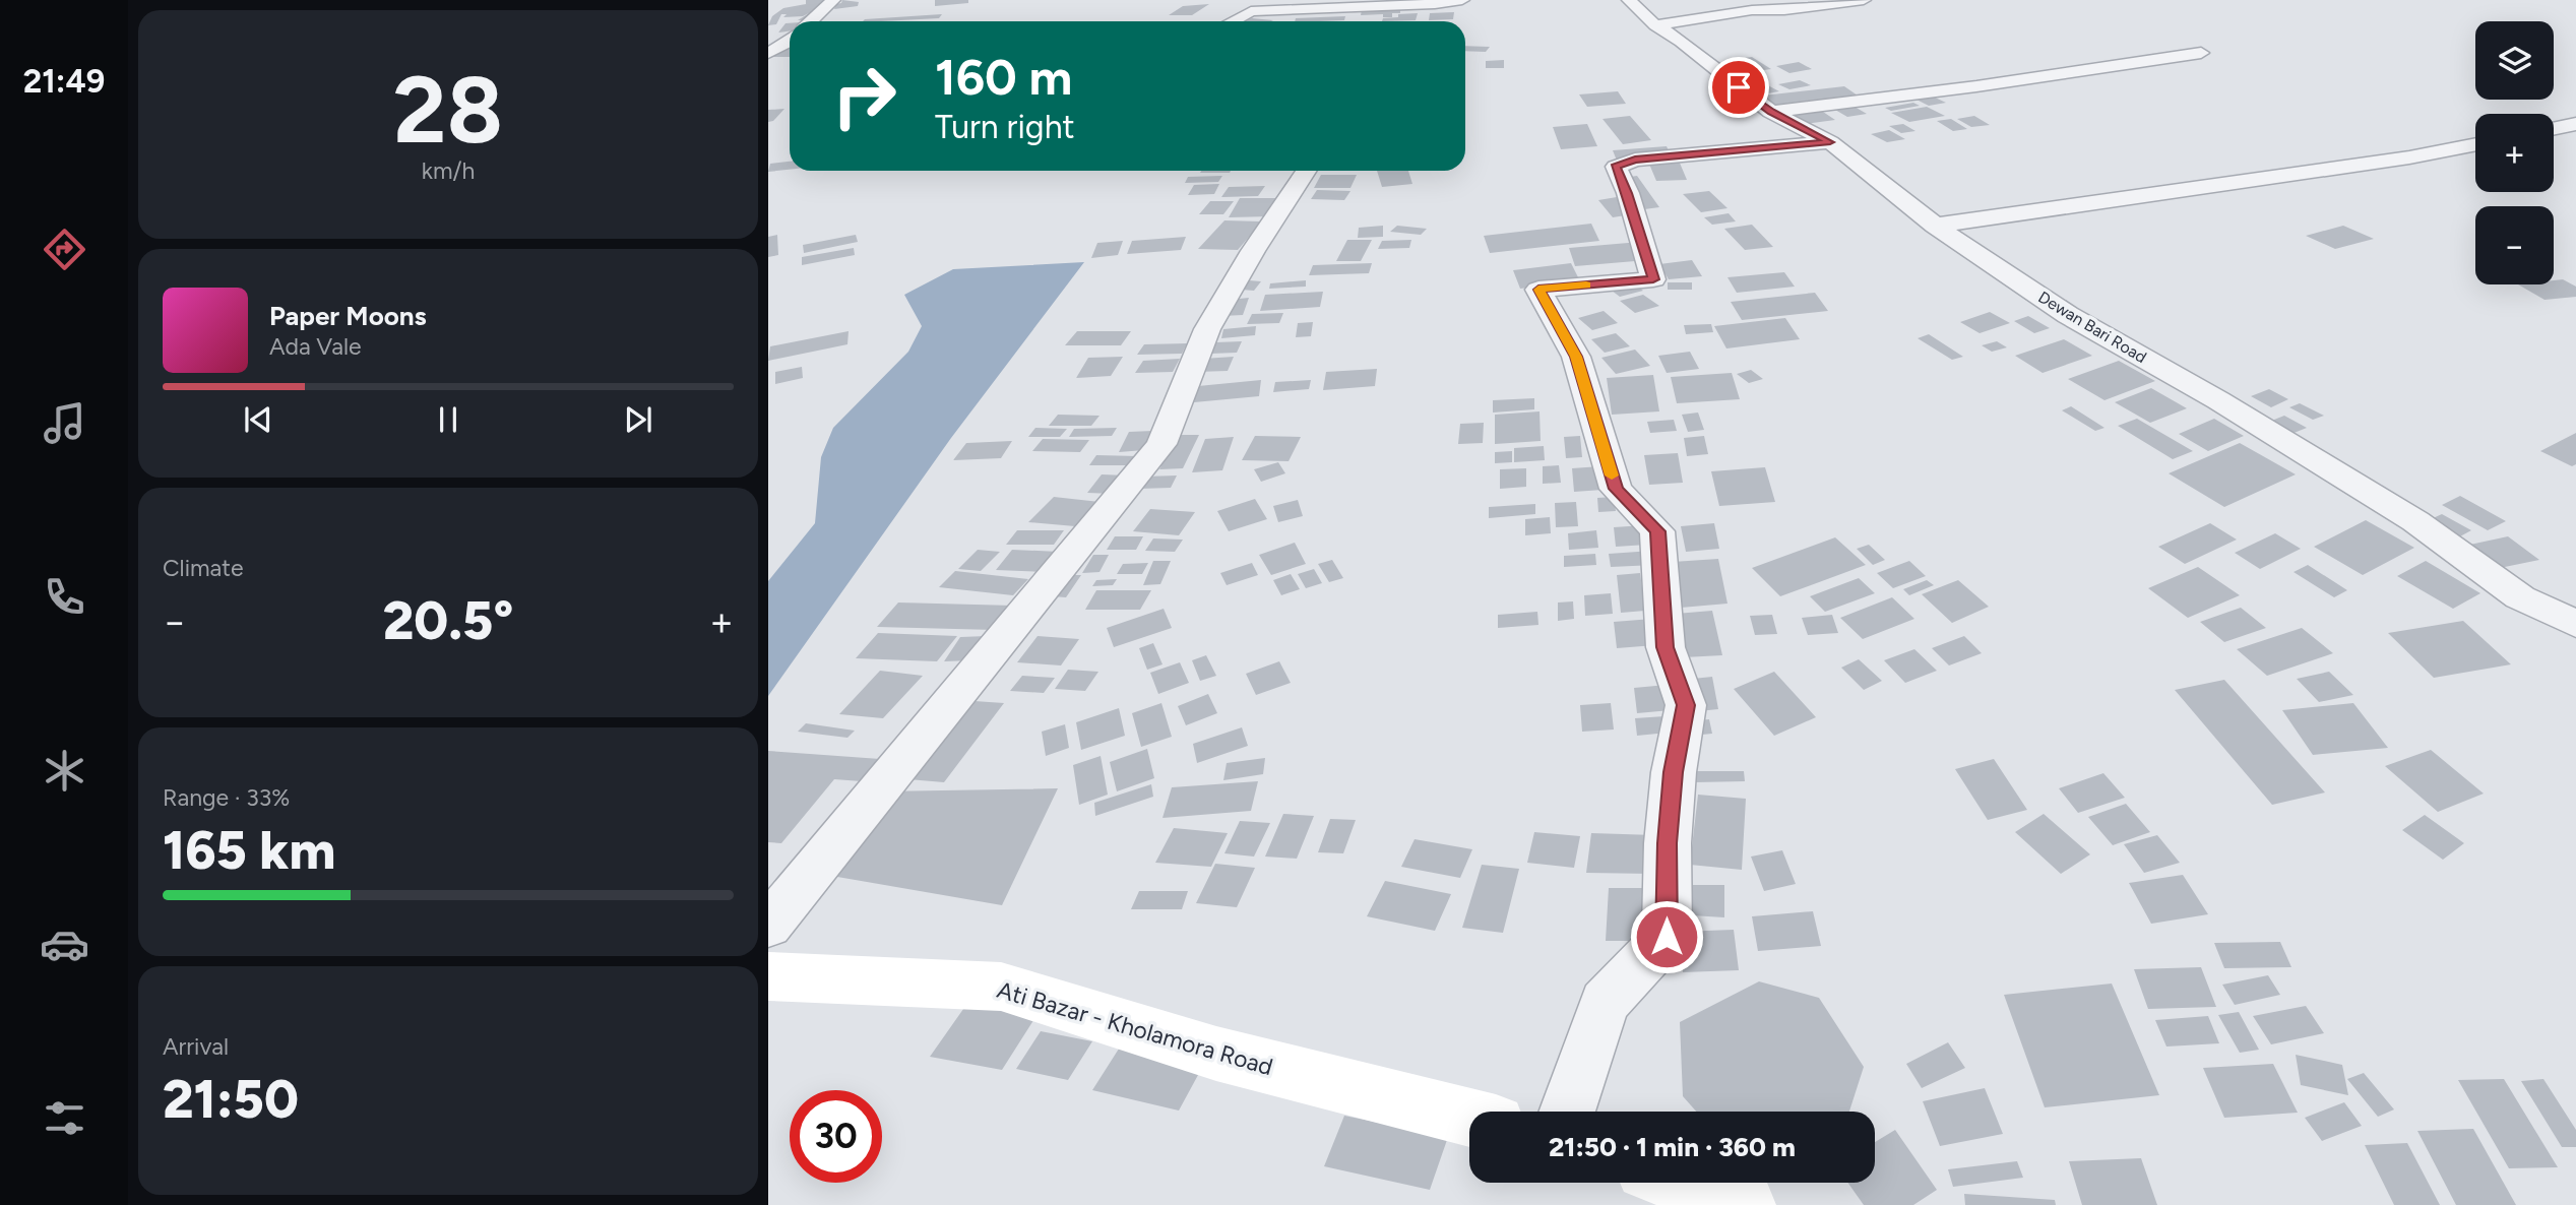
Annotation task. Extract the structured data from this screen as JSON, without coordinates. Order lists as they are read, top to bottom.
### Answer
{
  "streets": {
    "main road": ["Ati Bazar - Kholamora Road"],
    "street": ["Dewan Bari Road"]
  },
  "page": {
    "tabs": "21:49",
    "tile": [
      ["28", "km/h"],
      "Climate",
      ["Range · 33%", "165 km"],
      ["Arrival", "21:50"]
    ],
    "map_buttons": ["+", "−"],
    "turn": ["160 m", "Turn right"],
    "song": ["Paper Moons", "Ada Vale"],
    "heat": ["−", "20.5°", "+"],
    "limit": "30",
    "trip": "21:50 · 1 min · 360 m"
  }
}
